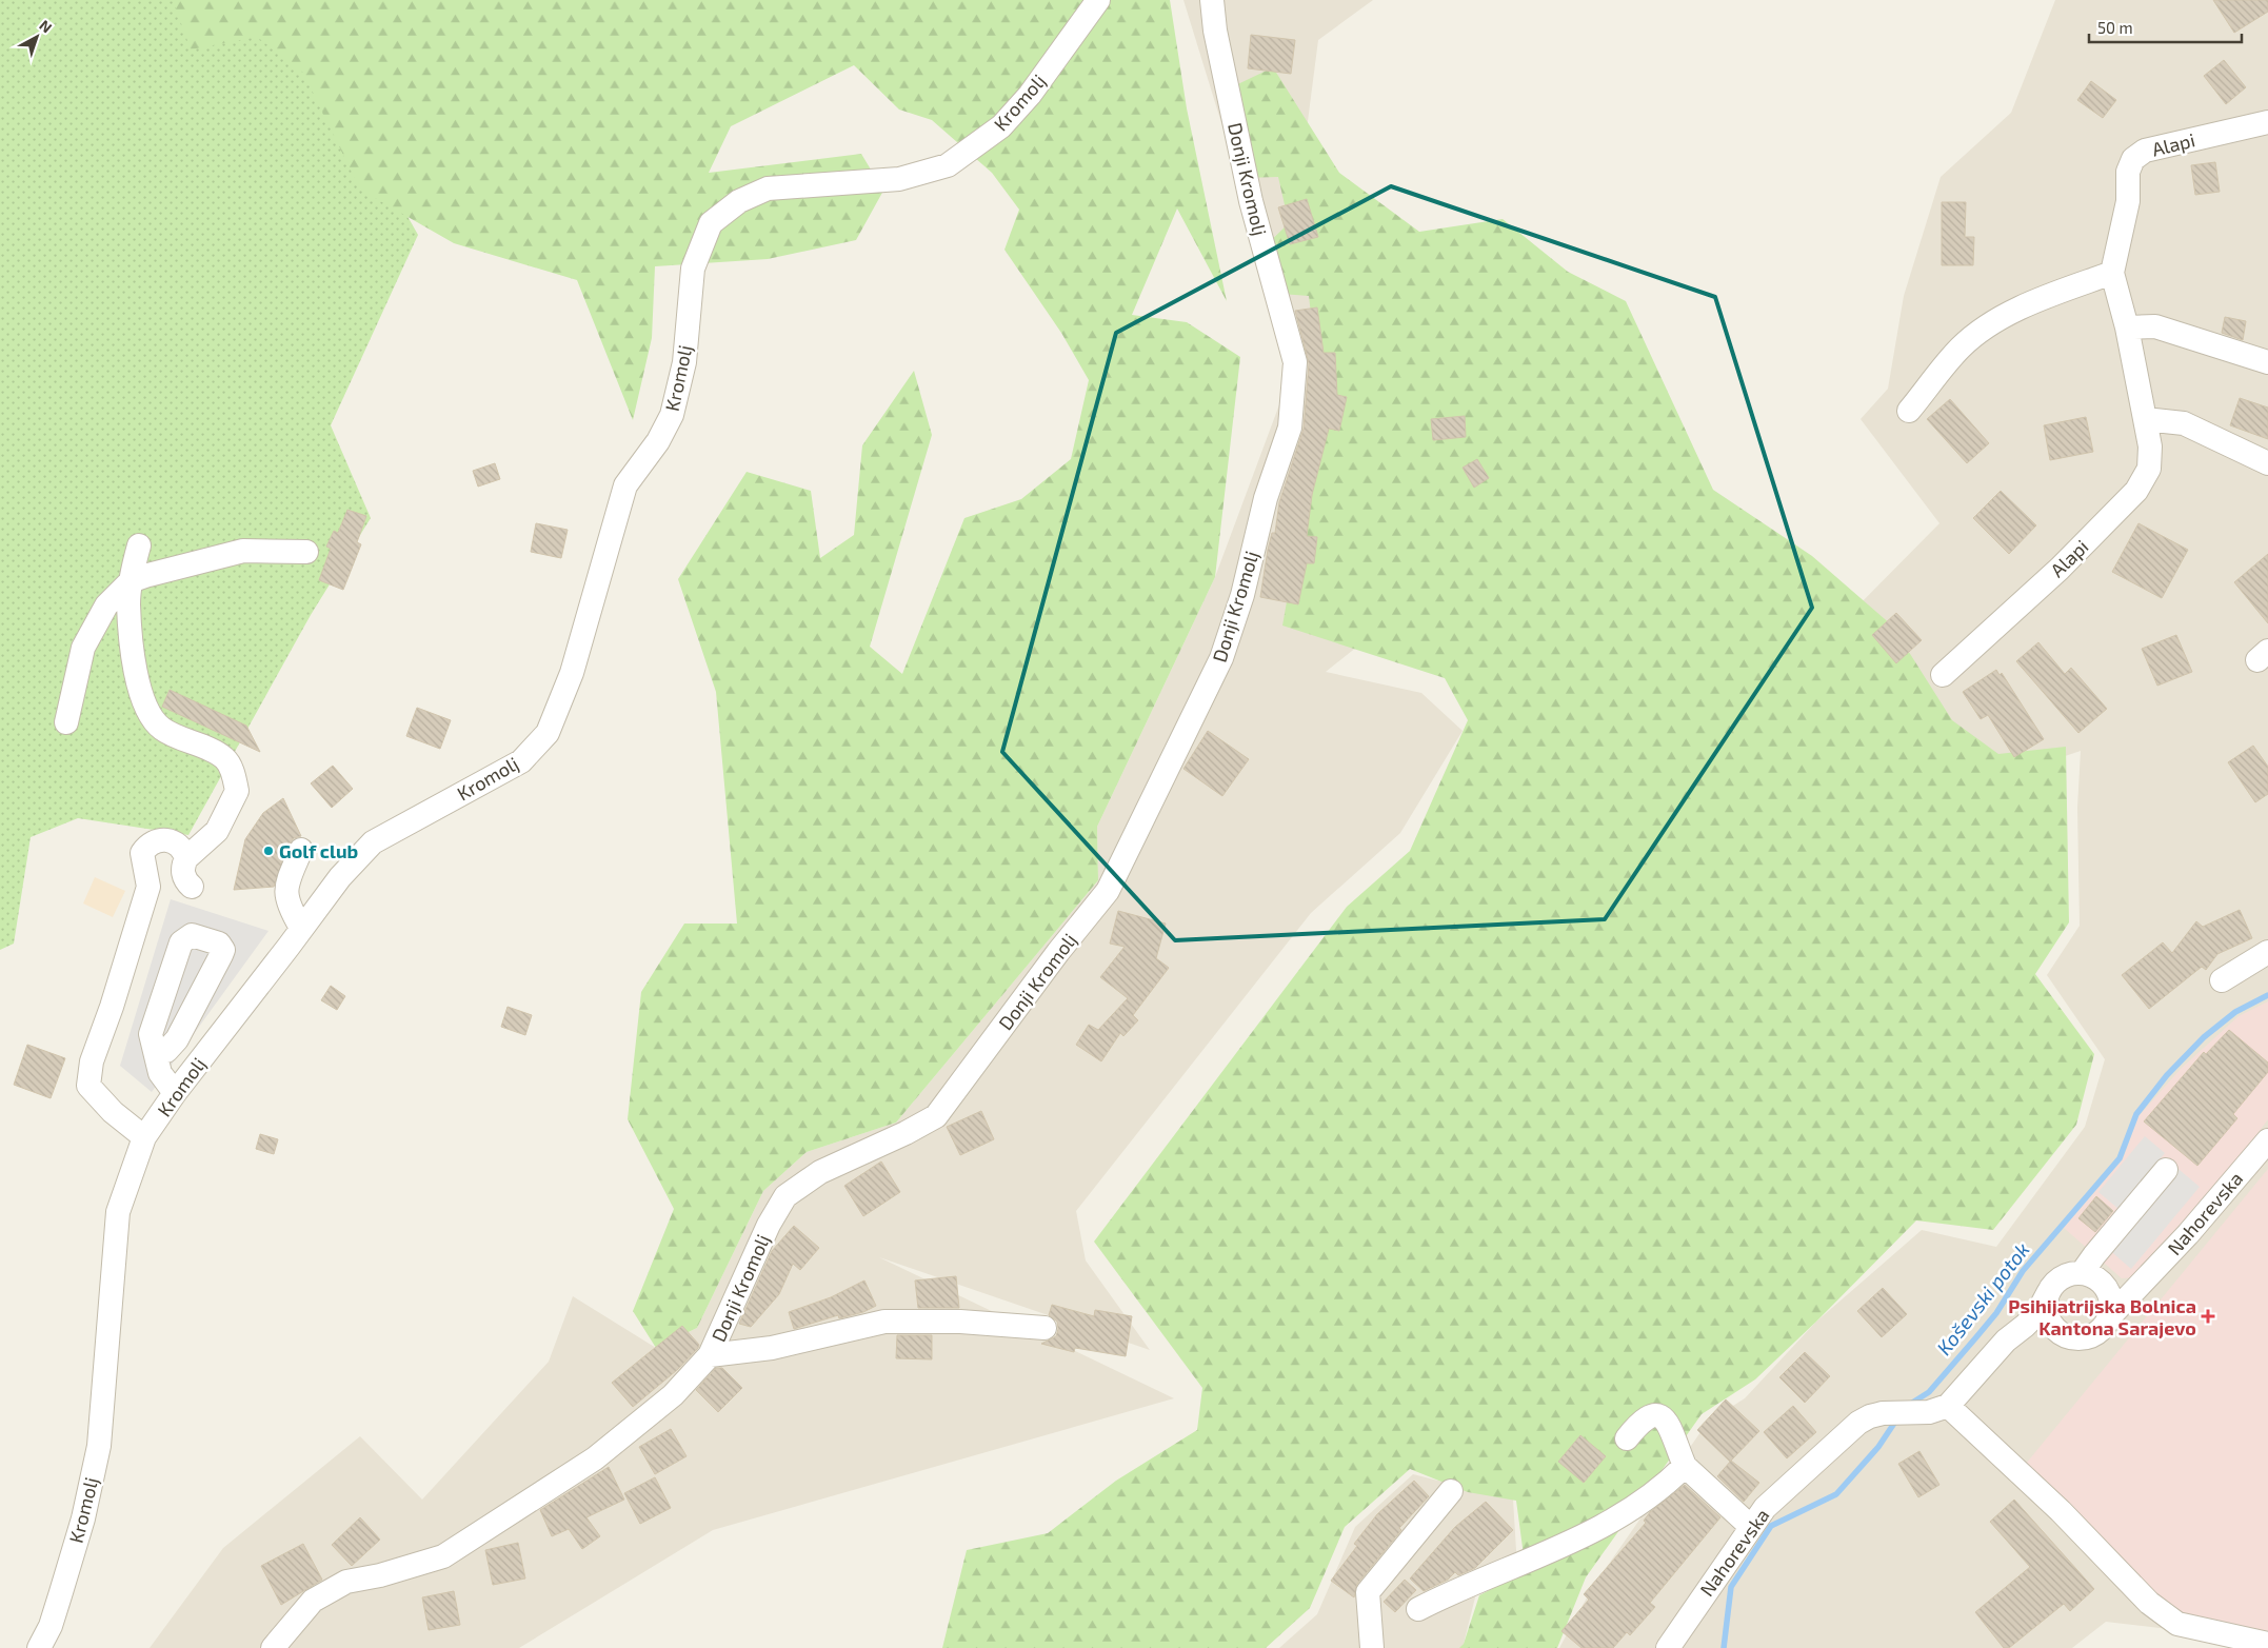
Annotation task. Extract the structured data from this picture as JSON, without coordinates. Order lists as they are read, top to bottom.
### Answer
{
  "streets": {
    "street": [
      "Kromolj",
      "Alapi",
      "Donji Kromolj",
      "Nahorevska"
    ]
  },
  "water": ["Koševski potok"],
  "places": {
    "other": ["Golf club"],
    "health": ["Psihijatrijska Bolnica Kantona Sarajevo"]
  },
  "scale_bar": "50 m",
  "north": "top right"
}
